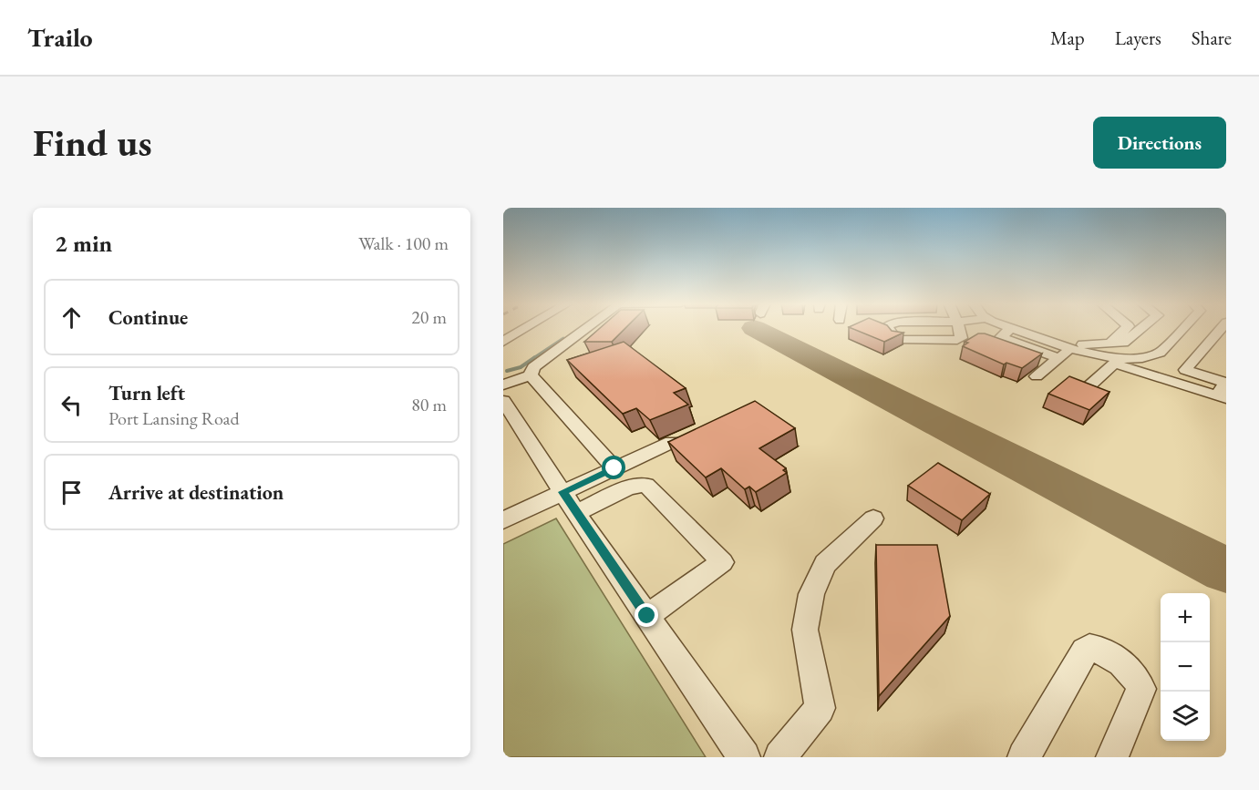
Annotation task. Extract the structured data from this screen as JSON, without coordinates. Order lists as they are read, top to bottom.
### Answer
{
  "page": {
    "header": "Trailo",
    "nav": ["Map", "Layers", "Share"],
    "buttons": "Directions",
    "title": "Find us",
    "heading": ["2 min", "Walk · 100 m"],
    "list": [
      ["Continue", "20 m"],
      ["Turn left", "Port Lansing Road", "80 m"],
      "Arrive at destination"
    ],
    "map_buttons": ["+", "−"]
  }
}
